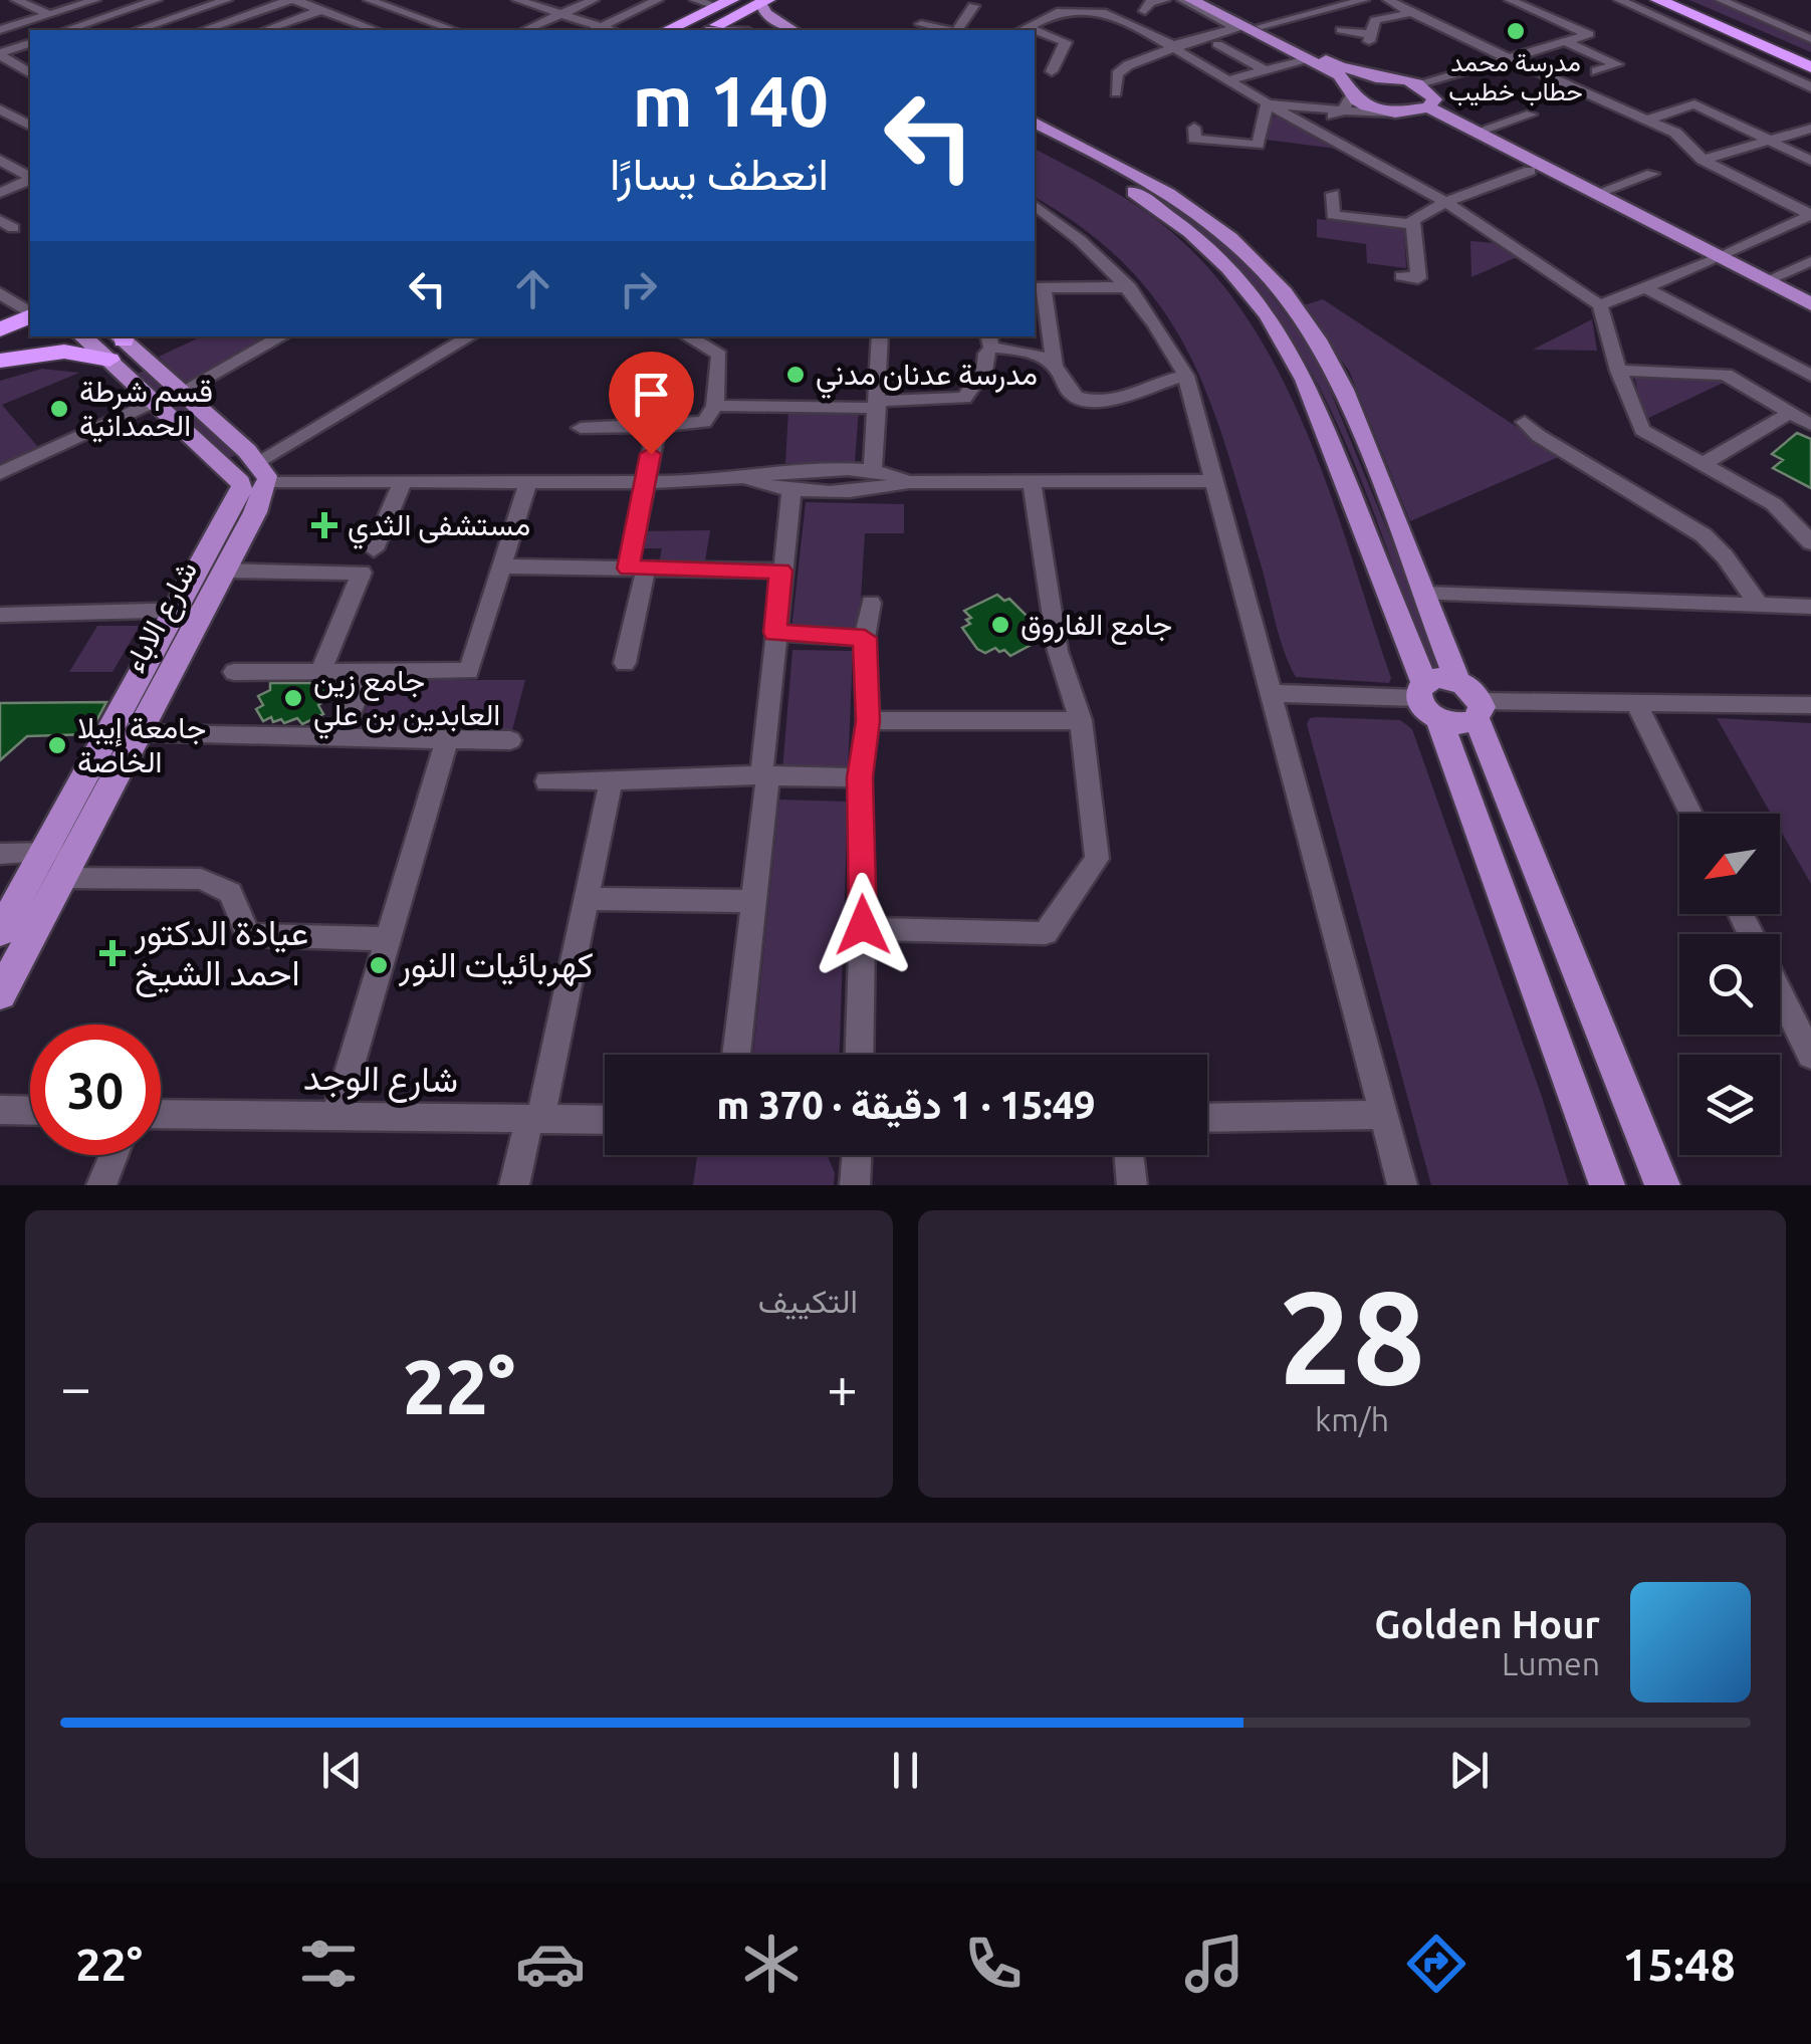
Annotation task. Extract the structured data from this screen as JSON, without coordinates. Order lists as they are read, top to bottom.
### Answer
{
  "streets": {
    "main road": ["شارع الاباء"],
    "street": ["شارع الوجد"]
  },
  "places": {
    "other": [
      "مدرسة محمد حطاب خطيب",
      "مدرسة عدنان مدني",
      "قسم شرطة الحمدانية",
      "جامع الفاروق",
      "جامع زين العابدين بن علي",
      "جامعة إيبلا الخاصة",
      "كهربائيات النور"
    ],
    "health": ["مستشفى الثدي", "عيادة الدكتور احمد الشيخ"]
  },
  "north": "bottom left",
  "page": {
    "turn": ["140 m", "انعطف يسارًا"],
    "limit": "30",
    "trip": "15:49 · 1 دقيقة · 370 m",
    "tile": [
      ["28", "km/h"],
      "التكييف"
    ],
    "heat": ["−", "22°", "+"],
    "song": ["Golden Hour", "Lumen"],
    "tabs": ["15:48", "22°"]
  }
}
